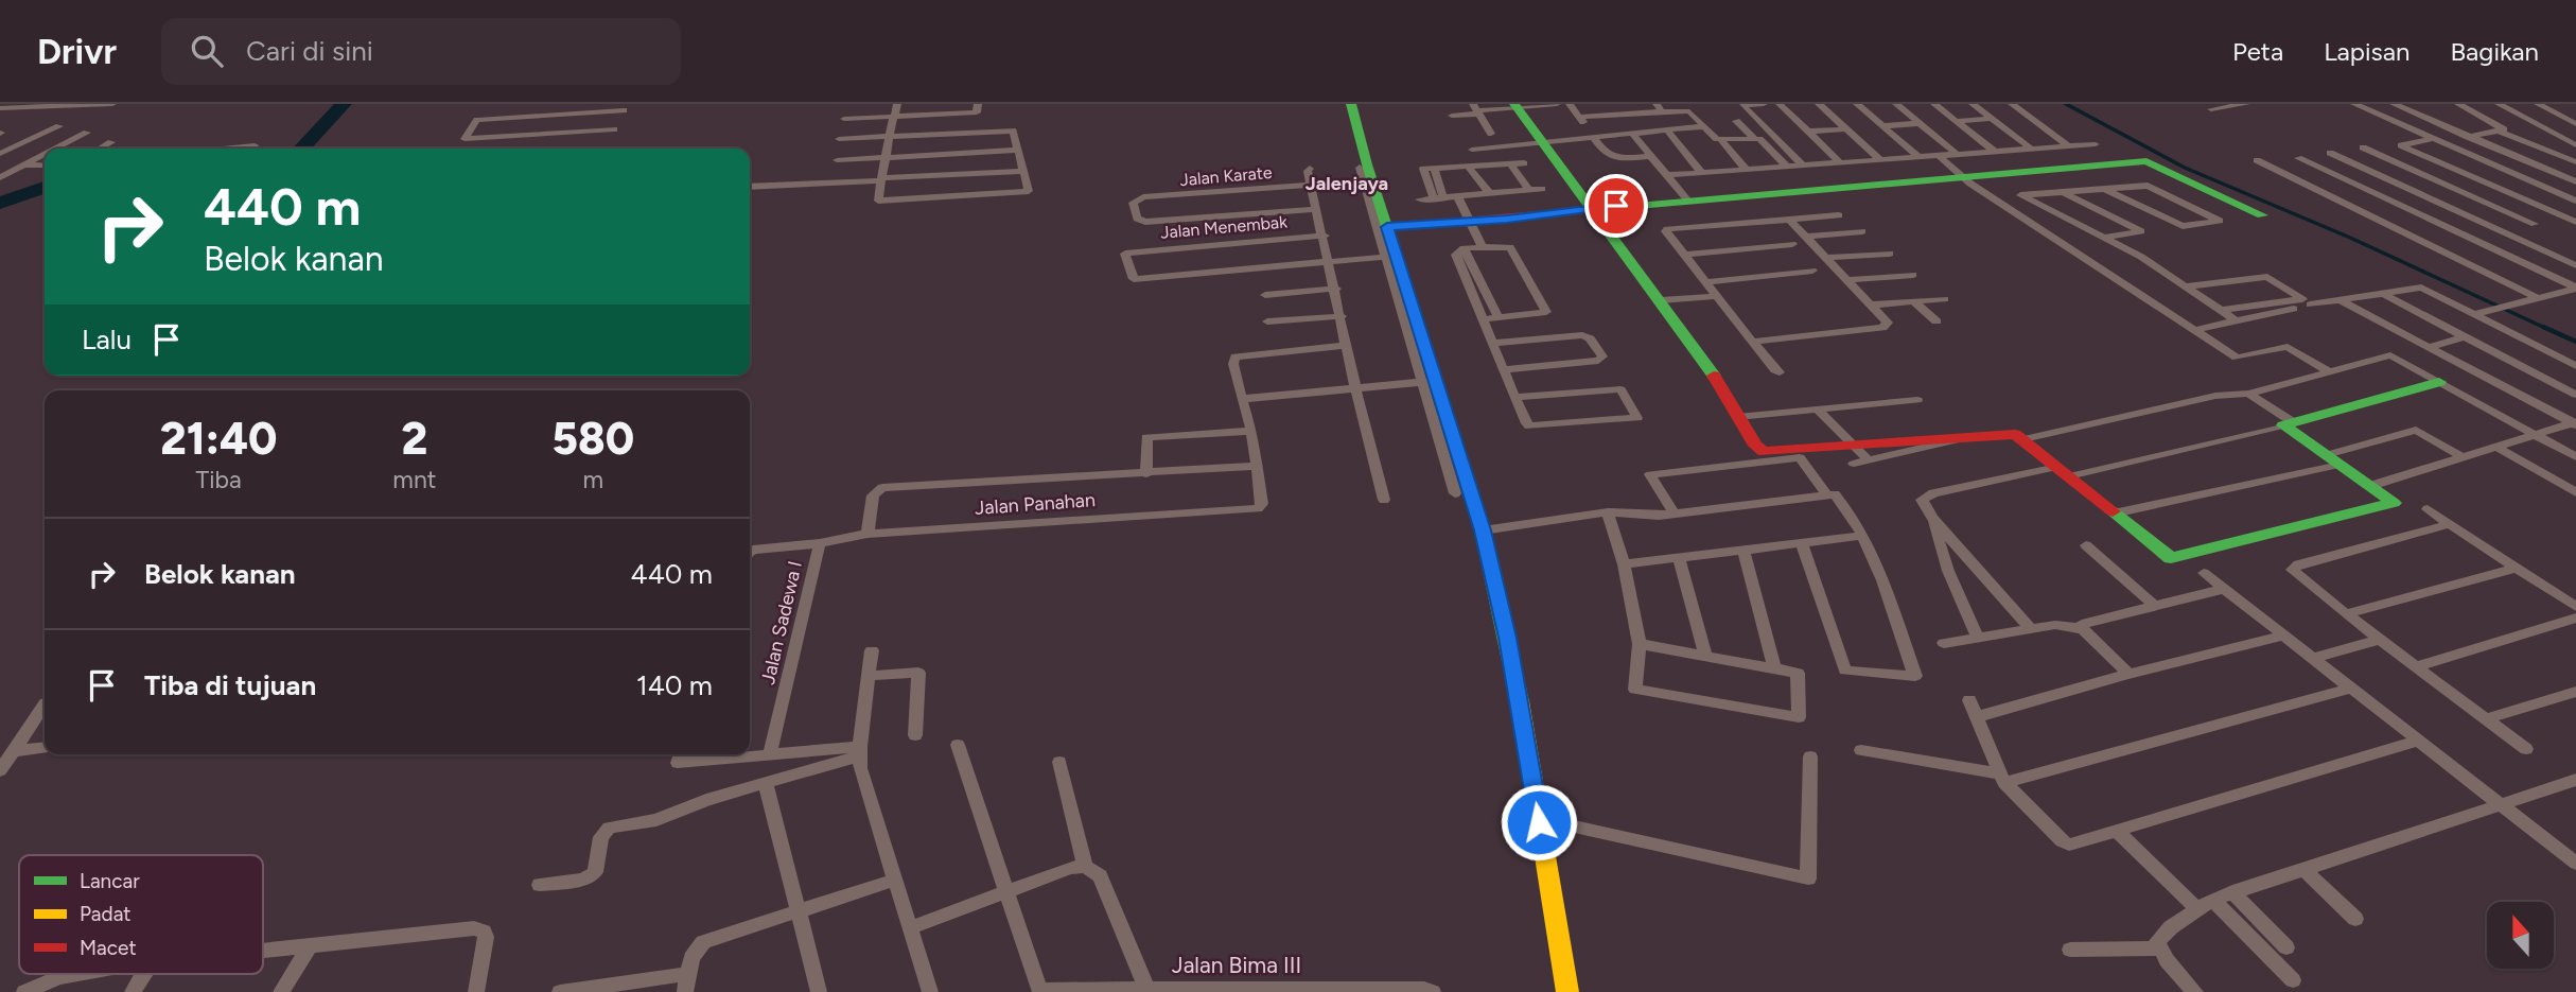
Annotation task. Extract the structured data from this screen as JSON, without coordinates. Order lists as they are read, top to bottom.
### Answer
{
  "streets": {
    "street": [
      "Jalan Karate",
      "Jalan Menembak",
      "Jalan Panahan",
      "Jalan Sadewa I",
      "Jalan Bima III"
    ]
  },
  "crossings": [
    ["Jalan Panahan", "Jalan Sadewa I"]
  ],
  "districts": ["Jalenjaya"],
  "legend": ["Lancar", "Padat", "Macet"],
  "north": "top",
  "page": {
    "header": "Drivr",
    "search": "Cari di sini",
    "nav": ["Peta", "Lapisan", "Bagikan"],
    "turn": ["440 m", "Belok kanan"],
    "then": "Lalu",
    "eta": [
      "21:40",
      "Tiba",
      "2",
      "mnt",
      "580",
      "m"
    ],
    "list": [
      {
        "name": "Belok kanan",
        "value": "440 m"
      },
      {
        "name": "Tiba di tujuan",
        "value": "140 m"
      }
    ]
  }
}
